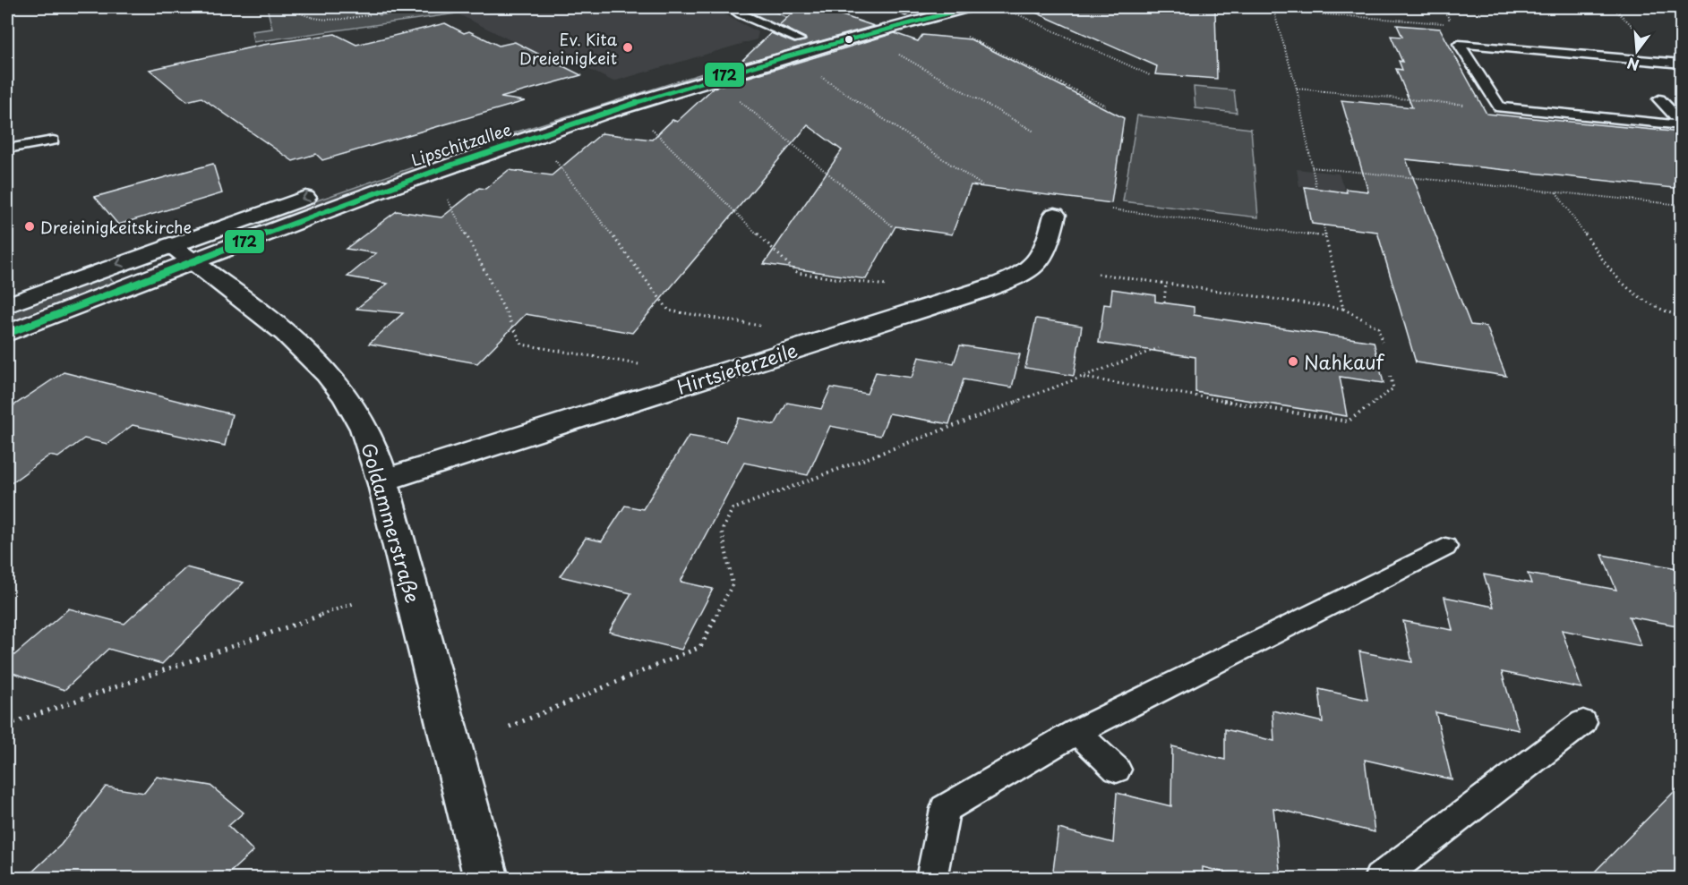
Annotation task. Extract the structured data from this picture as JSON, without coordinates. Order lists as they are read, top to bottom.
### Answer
{
  "streets": {
    "street": ["Lipschitzallee", "Hirtsieferzeile", "Goldammerstraße"]
  },
  "crossings": [
    ["Lipschitzallee", "Goldammerstraße"],
    ["Hirtsieferzeile", "Goldammerstraße"]
  ],
  "places": ["Ev. Kita Dreieinigkeit", "Dreieinigkeitskirche", "Nahkauf"],
  "lines": ["transit line 172"],
  "north": "bottom"
}
